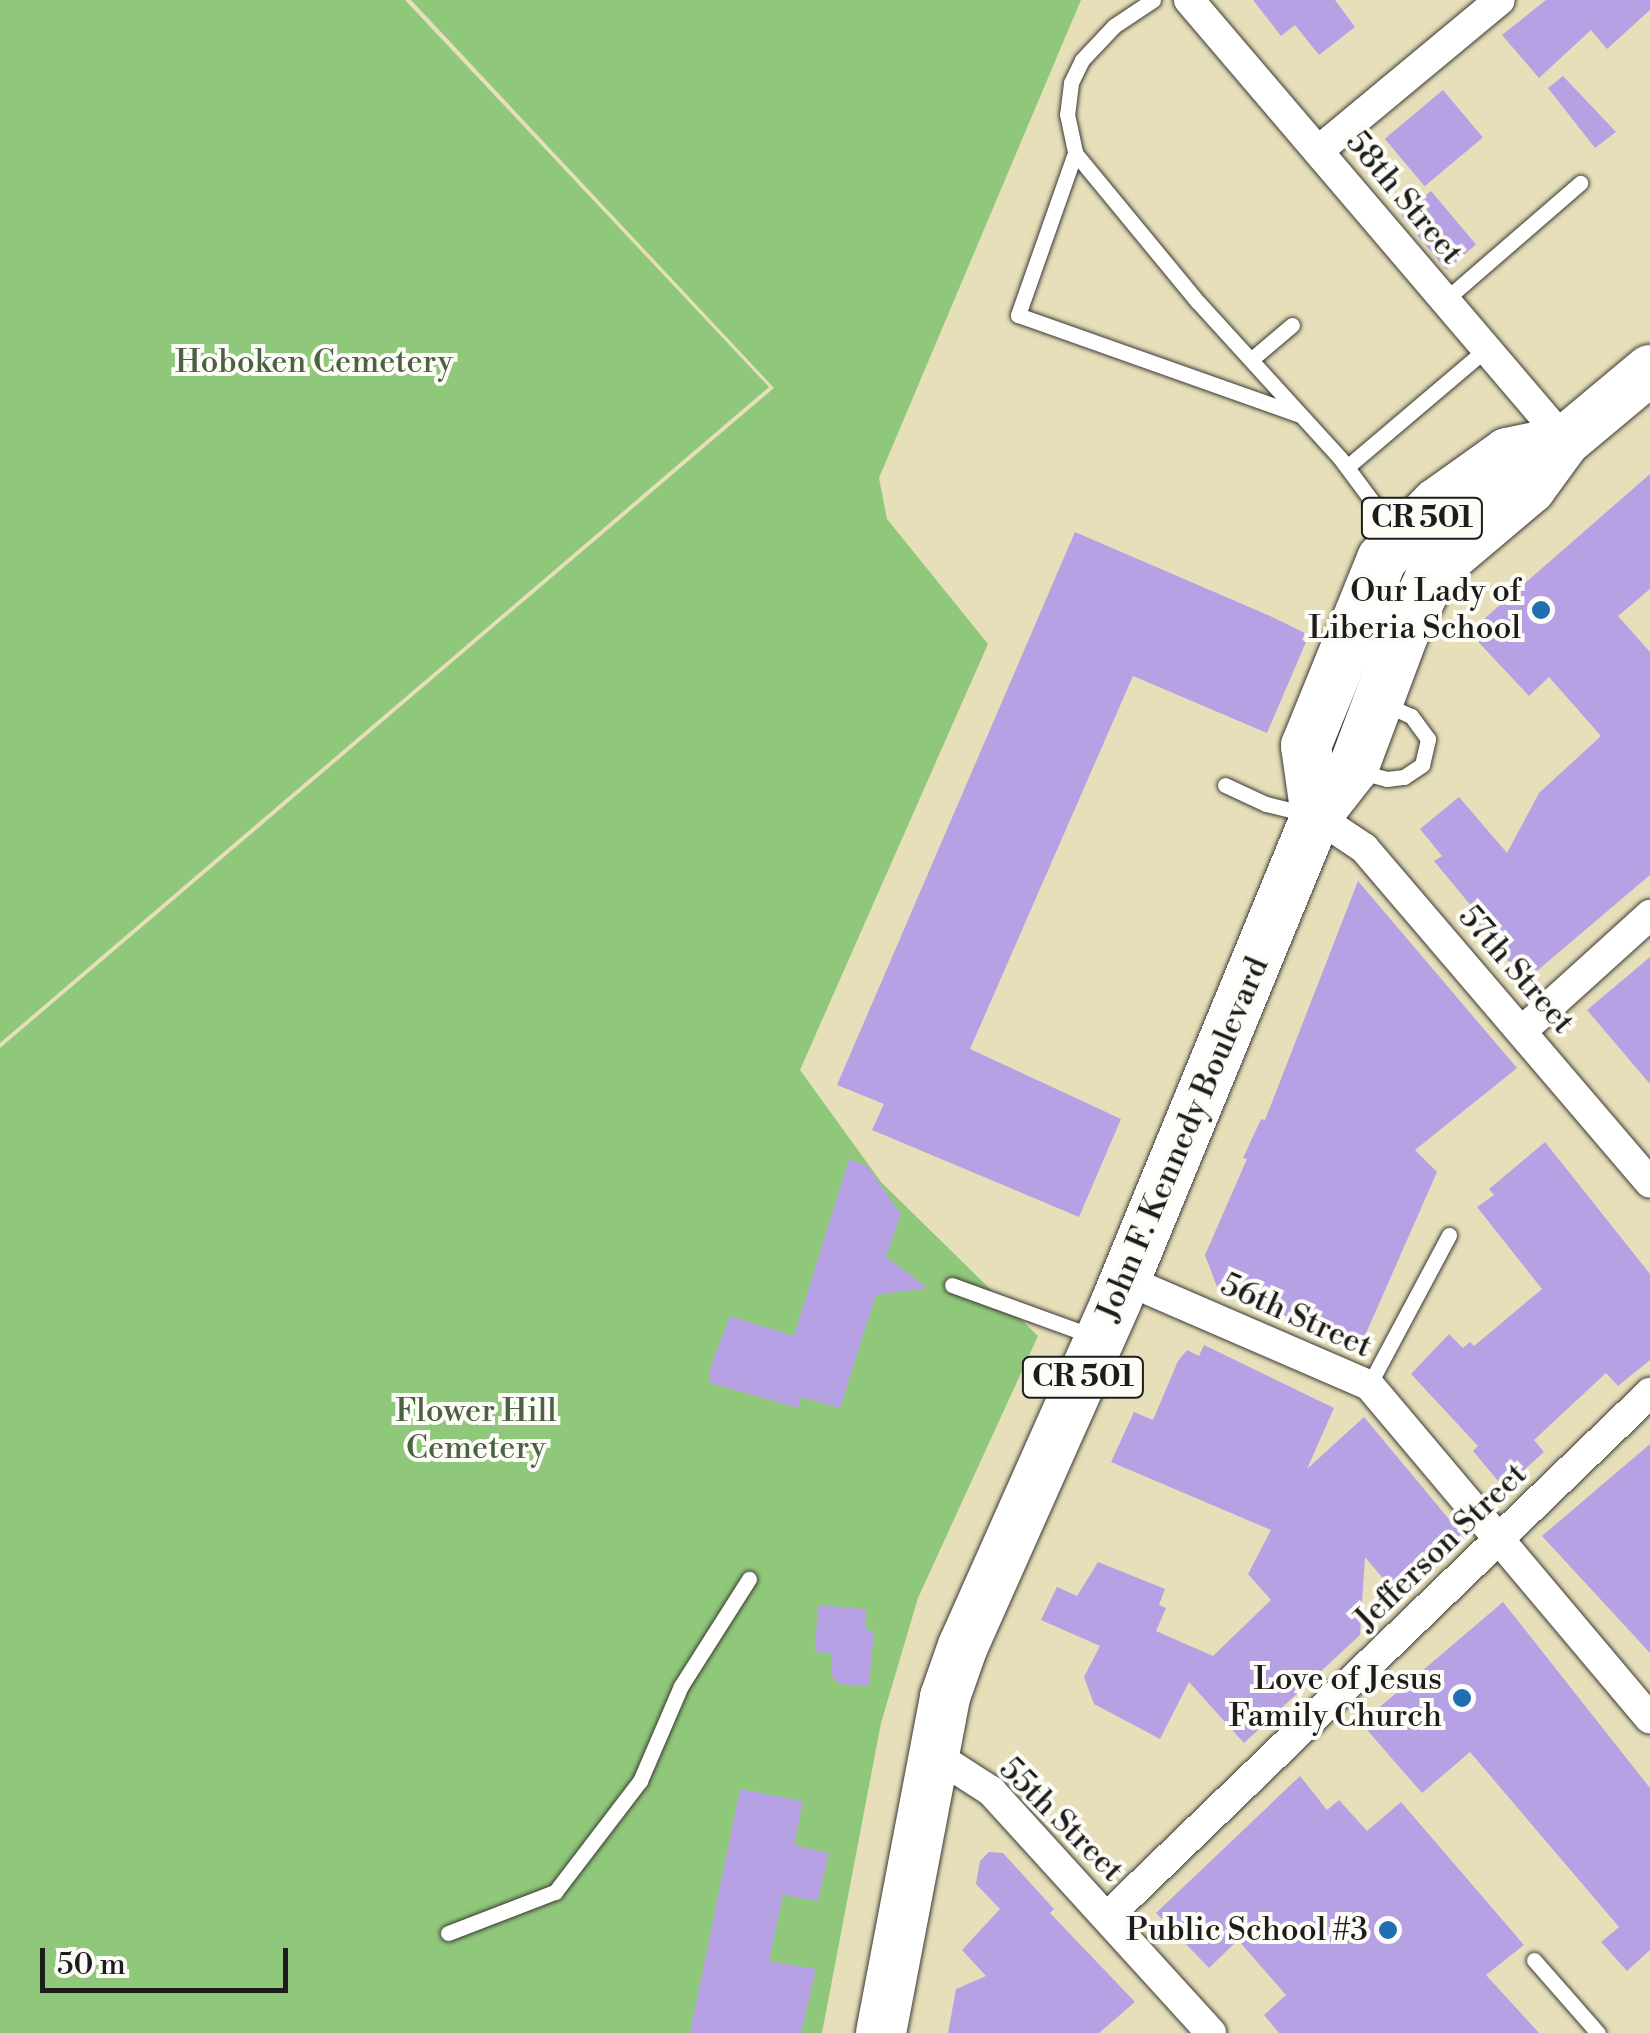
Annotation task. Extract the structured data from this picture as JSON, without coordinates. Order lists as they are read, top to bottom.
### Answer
{
  "streets": {
    "main road": ["CR 501", "John F. Kennedy Boulevard"],
    "street": [
      "58th Street",
      "57th Street",
      "56th Street",
      "Jefferson Street",
      "55th Street"
    ]
  },
  "crossings": [
    ["58th Street", "John F. Kennedy Boulevard"],
    ["57th Street", "John F. Kennedy Boulevard"],
    ["John F. Kennedy Boulevard", "56th Street"],
    ["John F. Kennedy Boulevard", "55th Street"],
    ["56th Street", "Jefferson Street"],
    ["Jefferson Street", "55th Street"]
  ],
  "parks": ["Hoboken Cemetery", "Flower Hill Cemetery"],
  "places": ["Our Lady of Liberia School", "Love of Jesus Family Church", "Public School #3"],
  "scale_bar": "50 m"
}
